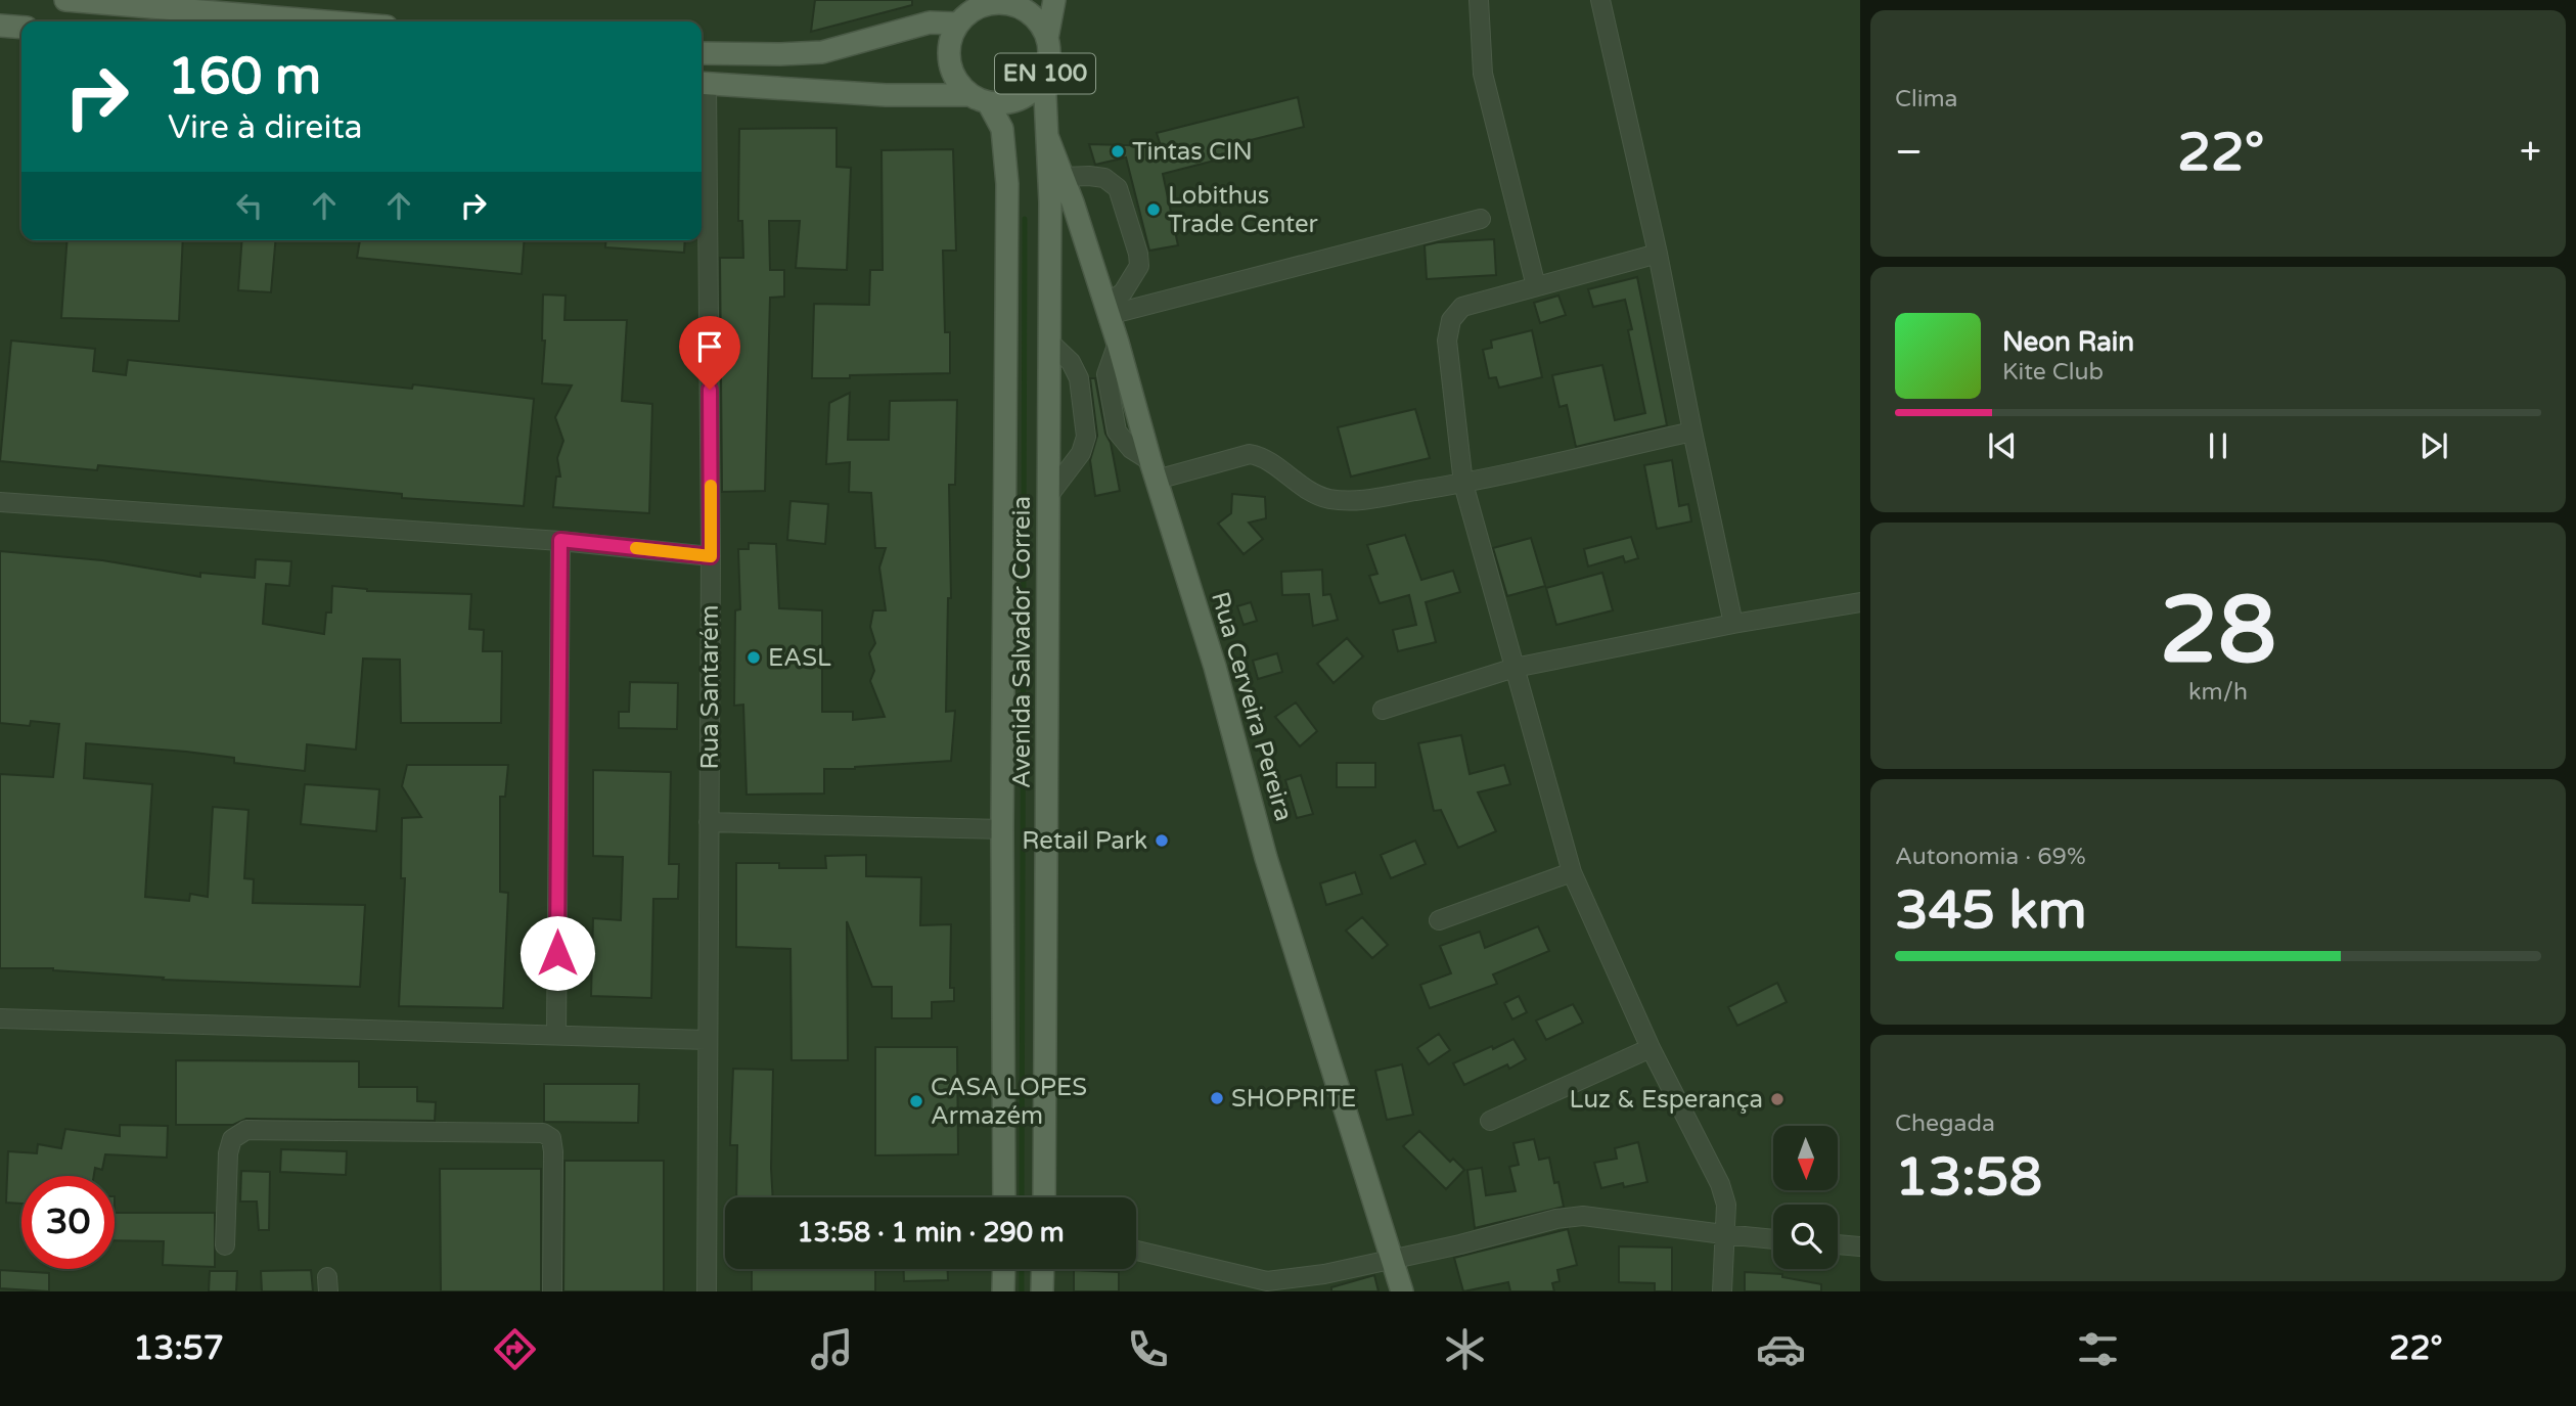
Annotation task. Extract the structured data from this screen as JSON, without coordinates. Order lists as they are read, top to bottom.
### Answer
{
  "streets": {
    "main road": ["EN 100", "Avenida Salvador Correia", "Rua Cerveira Pereira"],
    "street": ["Rua Santarém"]
  },
  "crossings": [
    ["EN 100", "Avenida Salvador Correia"],
    ["EN 100", "Rua Santarém"],
    ["Avenida Salvador Correia", "Rua Cerveira Pereira"]
  ],
  "places": [
    "Tintas CIN",
    "Lobithus Trade Center",
    "EASL",
    "Retail Park",
    "SHOPRITE",
    "Luz & Esperança",
    "CASA LOPES Armazém"
  ],
  "north": "bottom",
  "page": {
    "tile": [
      "Clima",
      ["28", "km/h"],
      ["Autonomia · 69%", "345 km"],
      ["Chegada", "13:58"]
    ],
    "turn": ["160 m", "Vire à direita"],
    "heat": ["−", "22°", "+"],
    "song": ["Neon Rain", "Kite Club"],
    "limit": "30",
    "trip": "13:58 · 1 min · 290 m",
    "tabs": ["13:57", "22°"]
  }
}
